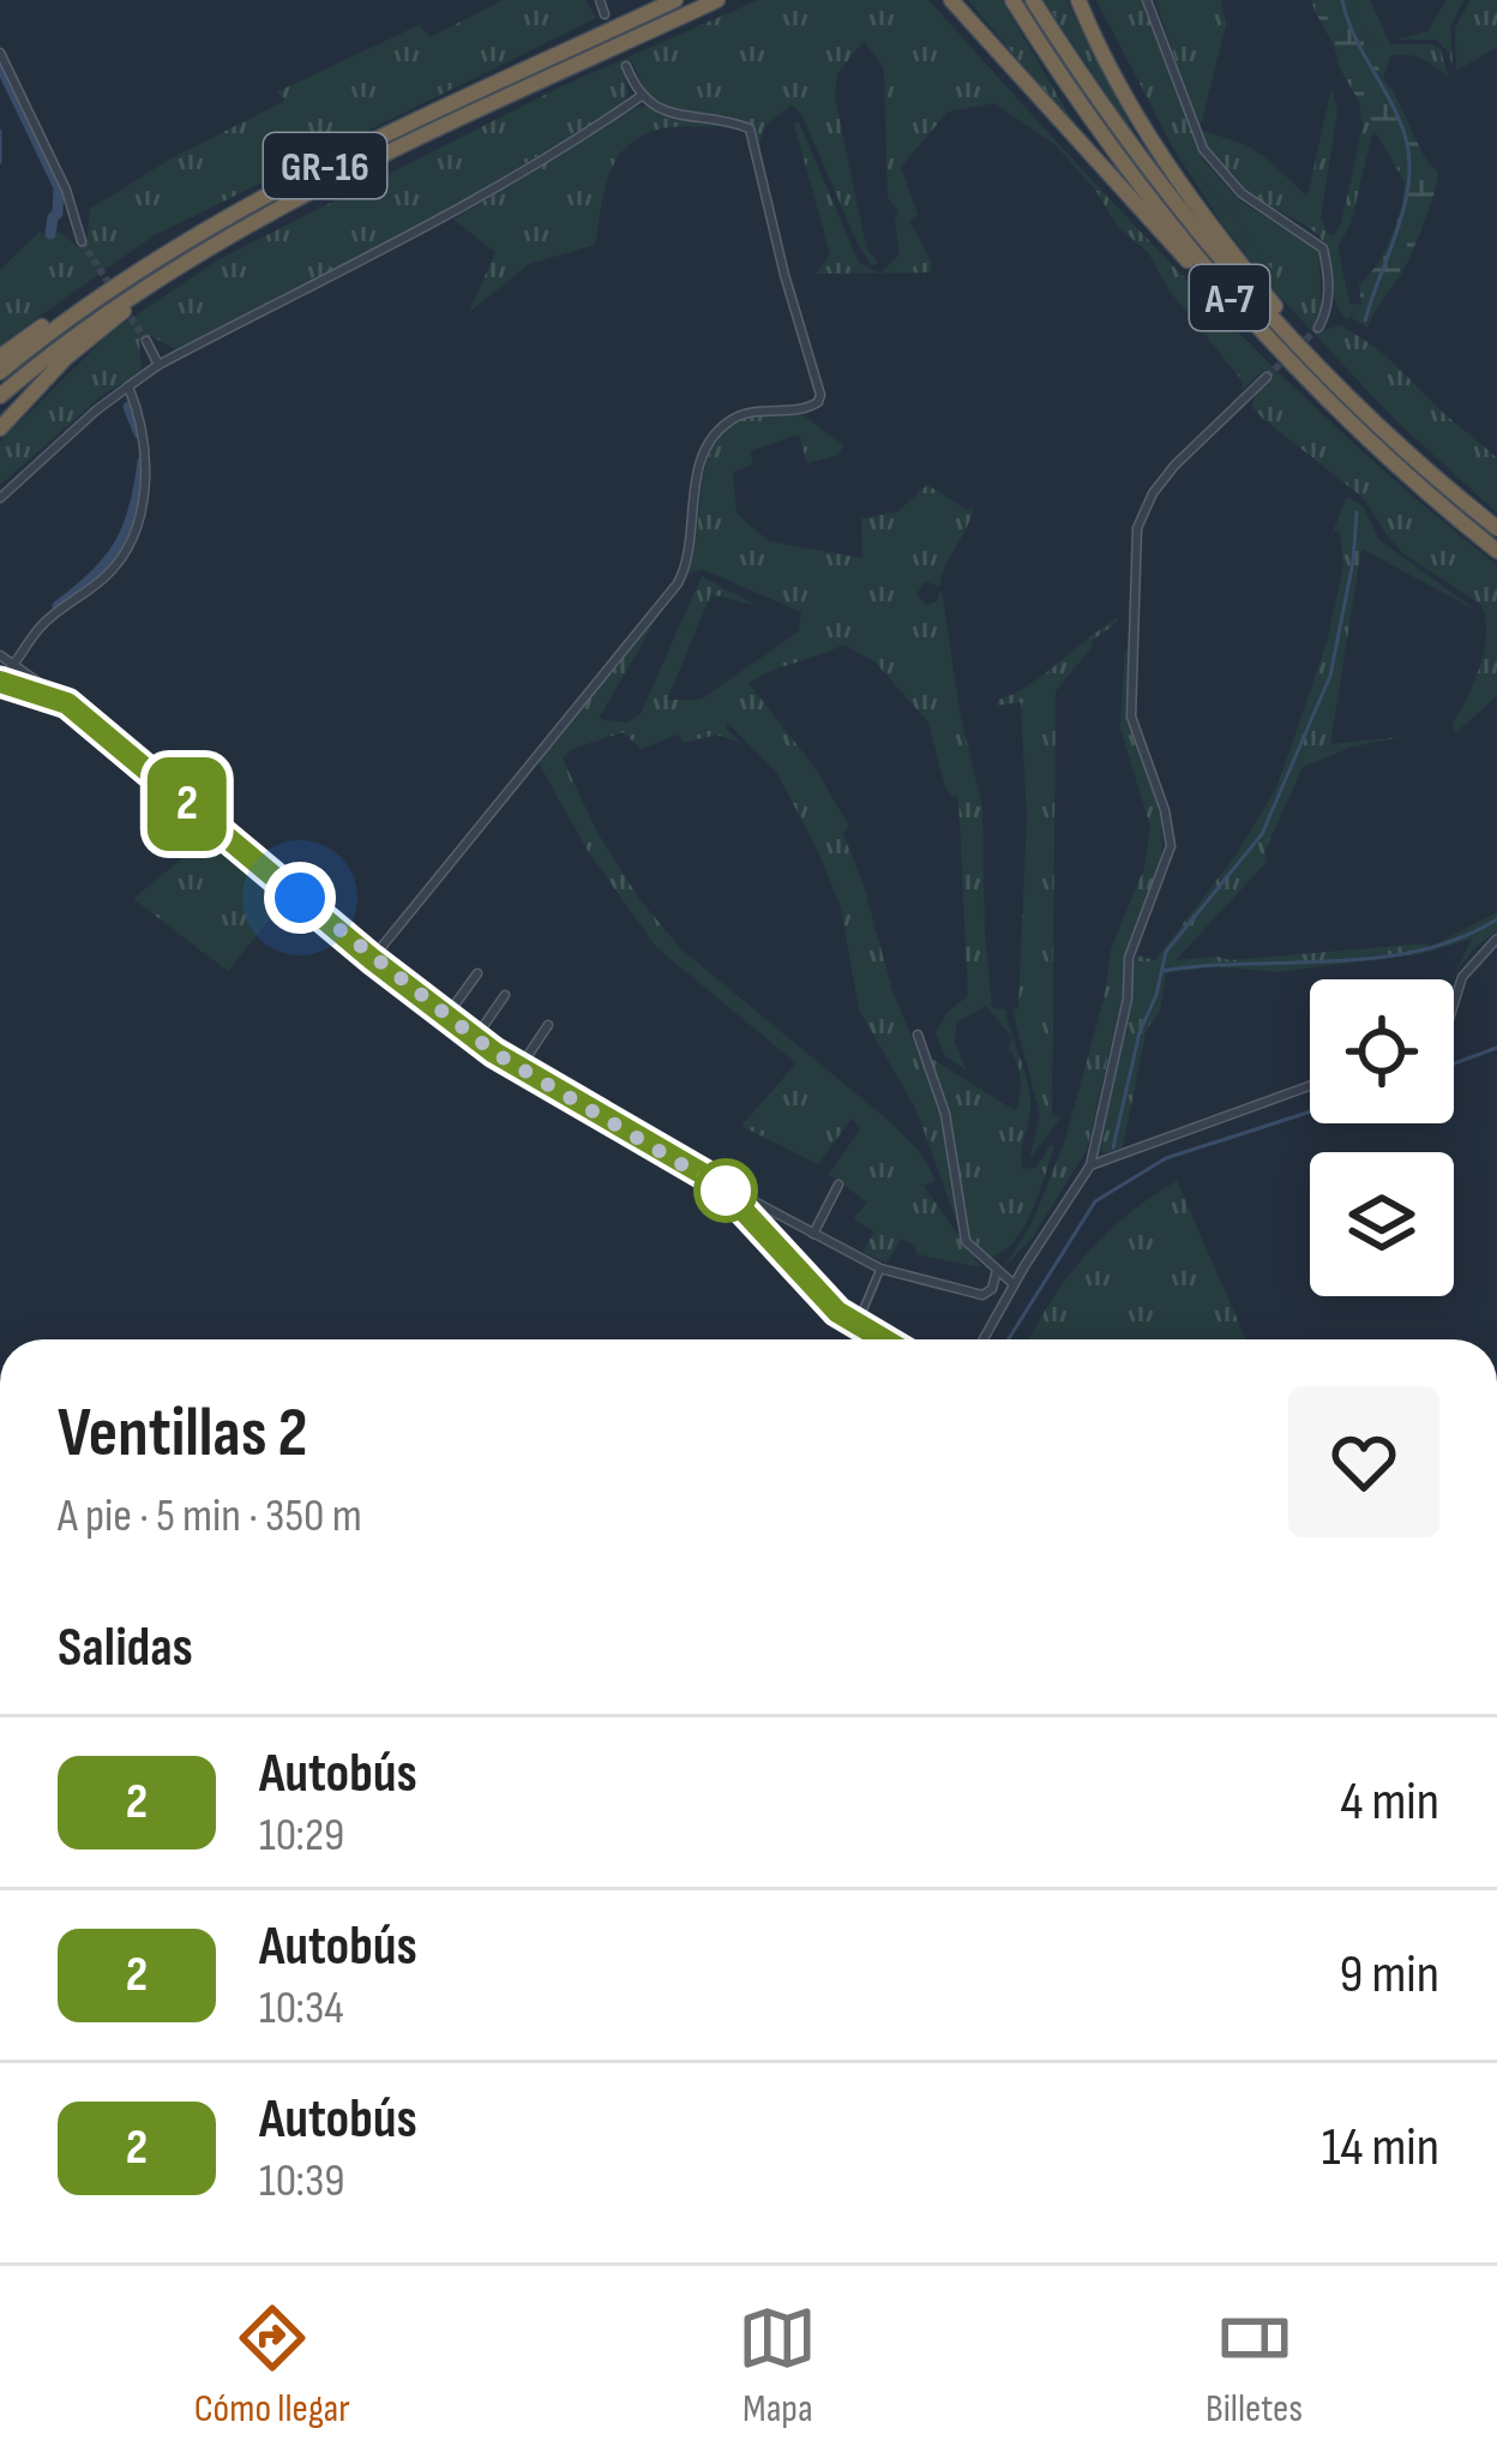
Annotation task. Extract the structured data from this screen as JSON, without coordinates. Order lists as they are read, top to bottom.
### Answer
{
  "streets": {
    "highway": ["GR-16", "A-7"]
  },
  "lines": ["bus line 2"],
  "page": {
    "on_map": "2",
    "heading": [
      ["Ventillas 2", "A pie · 5 min · 350 m"],
      "Salidas"
    ],
    "list": [
      {
        "mark": "2",
        "name": "Autobús",
        "note": "10:29",
        "value": "4 min"
      },
      {
        "mark": "2",
        "name": "Autobús",
        "note": "10:34",
        "value": "9 min"
      },
      {
        "mark": "2",
        "name": "Autobús",
        "note": "10:39",
        "value": "14 min"
      }
    ],
    "tabs": ["Cómo llegar", "Mapa", "Billetes"]
  }
}
